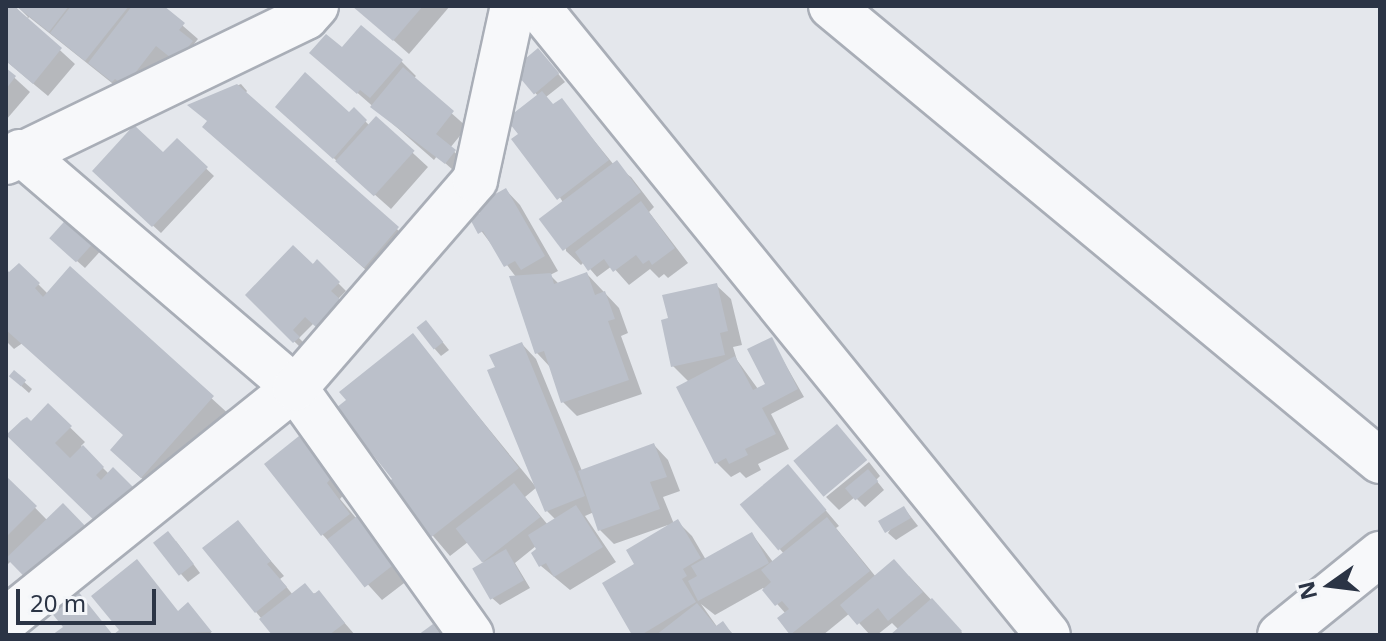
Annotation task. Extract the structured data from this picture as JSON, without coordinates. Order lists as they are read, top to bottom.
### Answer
{
  "scale_bar": "20 m",
  "north": "left"
}
